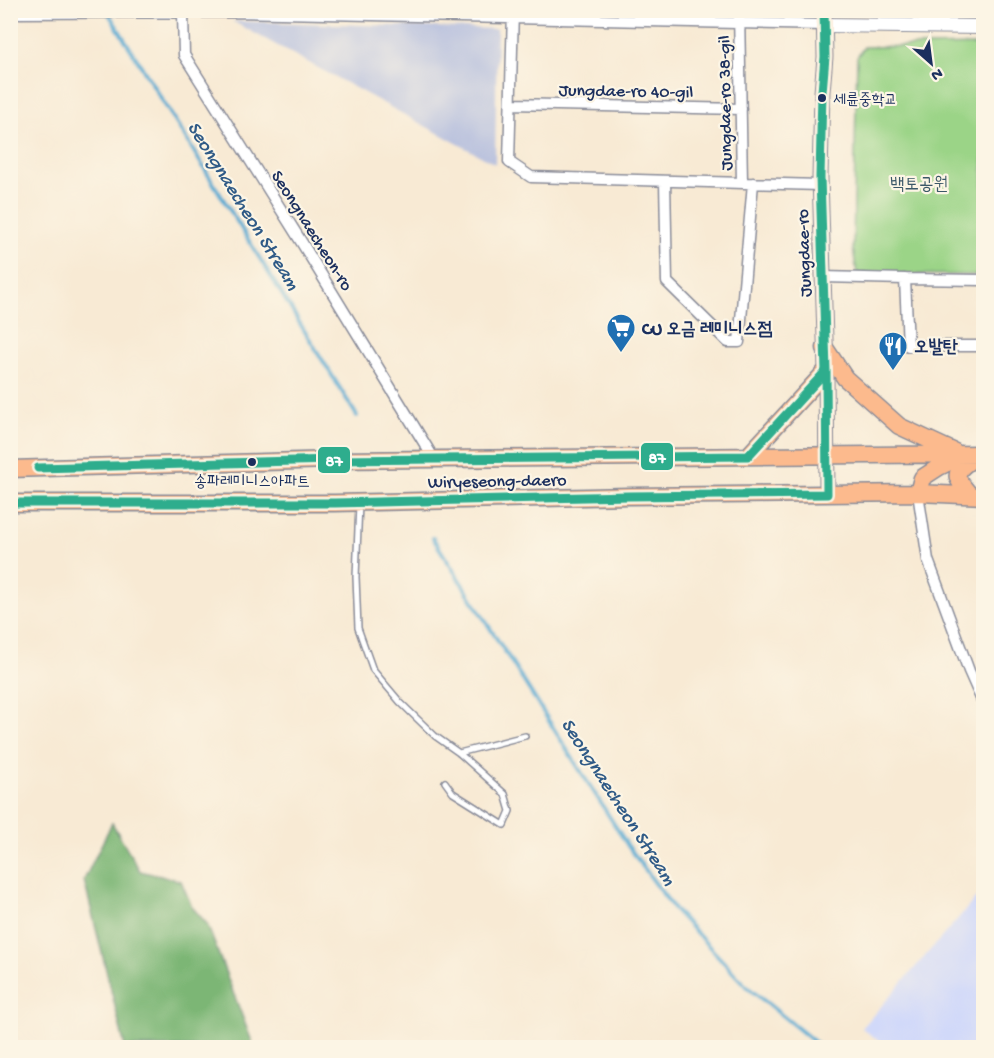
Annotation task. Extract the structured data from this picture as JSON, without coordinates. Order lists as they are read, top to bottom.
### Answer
{
  "streets": {
    "main road": ["Jungdae-ro", "Wiryeseong-daero"],
    "street": ["Jungdae-ro 40-gil", "Jungdae-ro 38-gil", "Seongnaecheon-ro"]
  },
  "crossings": [
    ["Jungdae-ro 40-gil", "Jungdae-ro 38-gil"],
    ["Jungdae-ro 38-gil", "Seongnaecheon-ro"],
    ["Jungdae-ro 38-gil", "Jungdae-ro"],
    ["Seongnaecheon-ro", "Wiryeseong-daero"],
    ["Jungdae-ro", "Wiryeseong-daero"]
  ],
  "water": ["Seongnaecheon Stream"],
  "parks": ["백토공원"],
  "places": {
    "other": ["세륜중학교", "송파레미니스아파트"],
    "supermarket": ["CU 오금 레미니스점"],
    "restaurant": ["오발탄"]
  },
  "lines": ["transit line 87"],
  "north": "bottom right"
}
